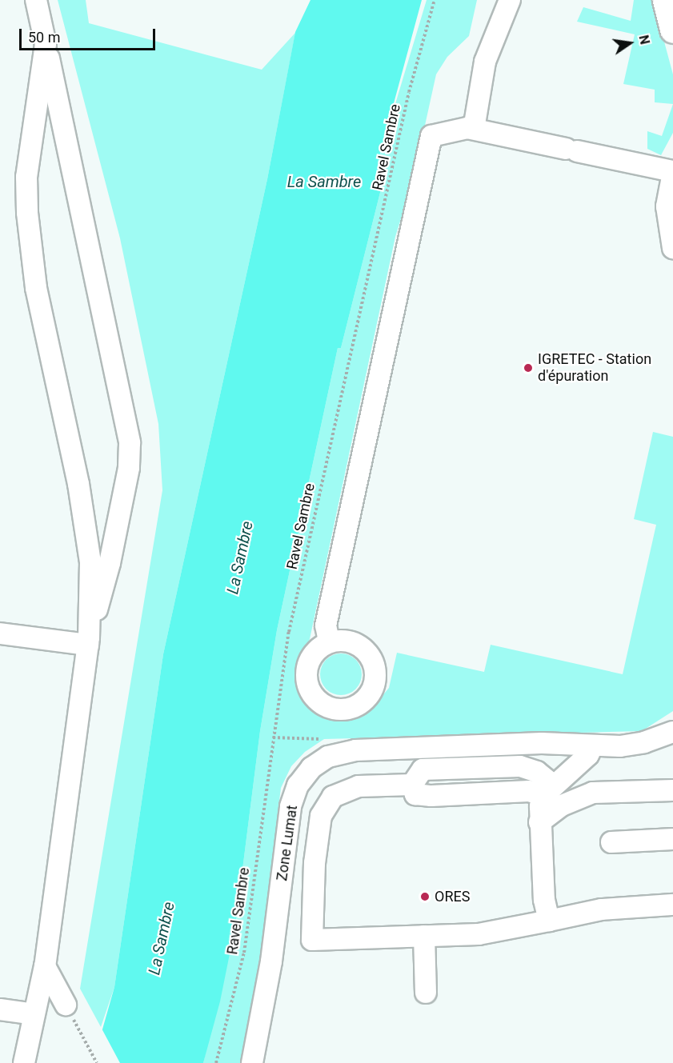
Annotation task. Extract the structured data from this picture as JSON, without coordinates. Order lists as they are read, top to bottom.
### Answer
{
  "streets": {
    "street": ["Zone Lumat"],
    "path": ["Ravel Sambre"]
  },
  "water": ["La Sambre"],
  "places": ["IGRETEC - Station d'épuration", "ORES"],
  "scale_bar": "50 m",
  "north": "right"
}
